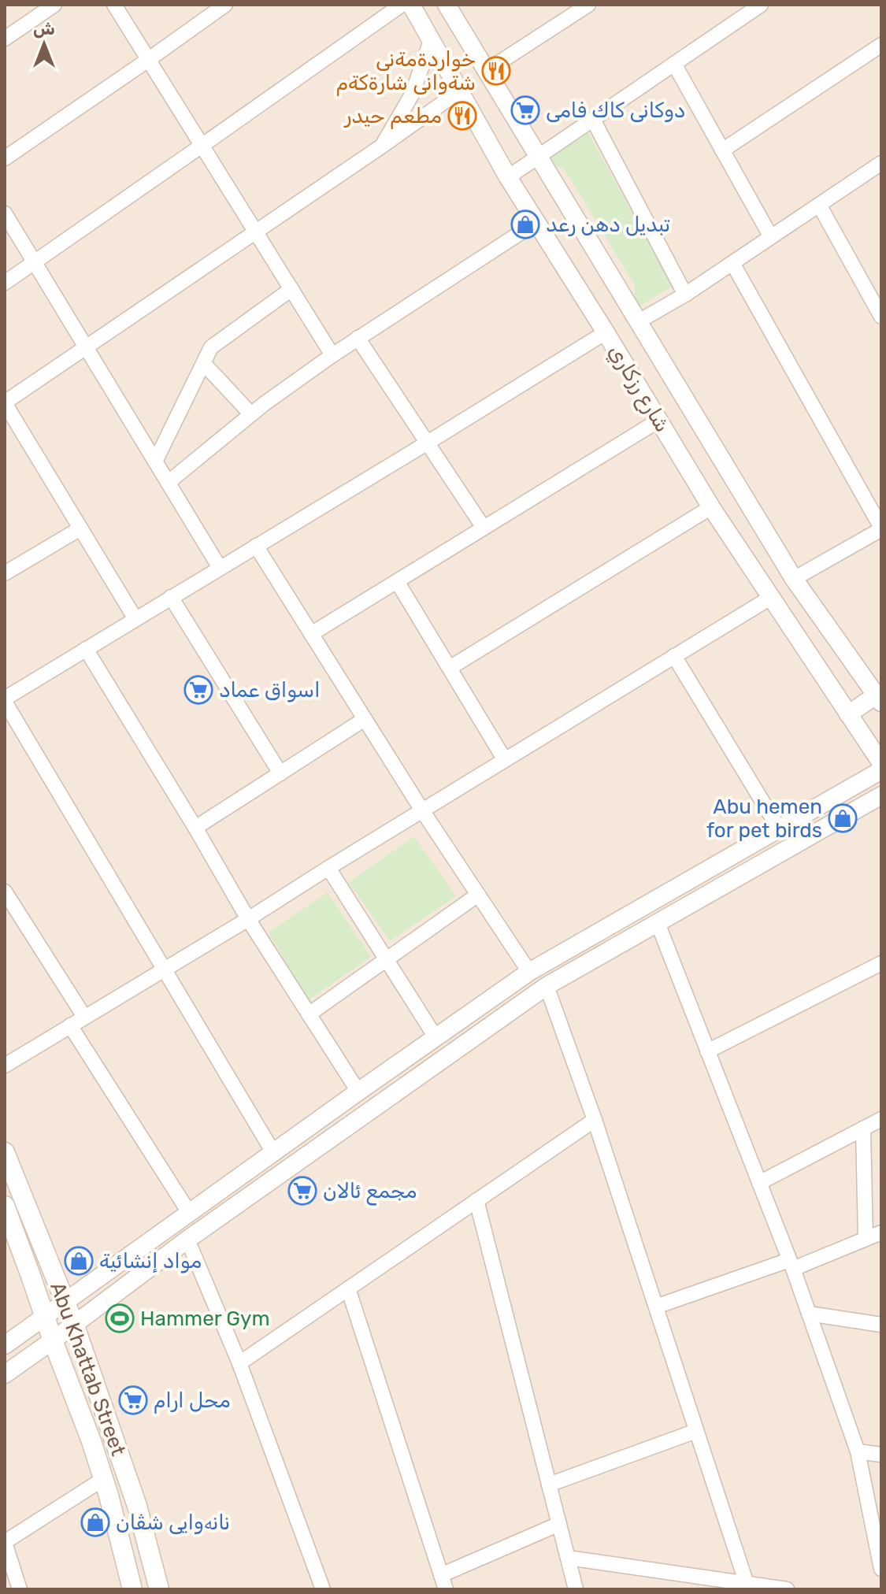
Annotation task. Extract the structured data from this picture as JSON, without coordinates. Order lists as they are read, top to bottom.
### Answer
{
  "streets": {
    "main road": ["Abu Khattab Street"],
    "street": ["شارع رزكاري"]
  },
  "places": {
    "restaurant": ["خواردةمةنى شةوانى شارةكةم", "مطعم حيدر"],
    "supermarket": [
      "دوكانى كاك فامى",
      "اسواق عماد",
      "مجمع ئالان",
      "محل ارام"
    ],
    "shop": [
      "تبديل دهن رعد",
      "Abu hemen for pet birds",
      "مواد إنشائية",
      "نانەوایی شڤان"
    ],
    "sports": ["Hammer Gym"]
  },
  "north": "top"
}
